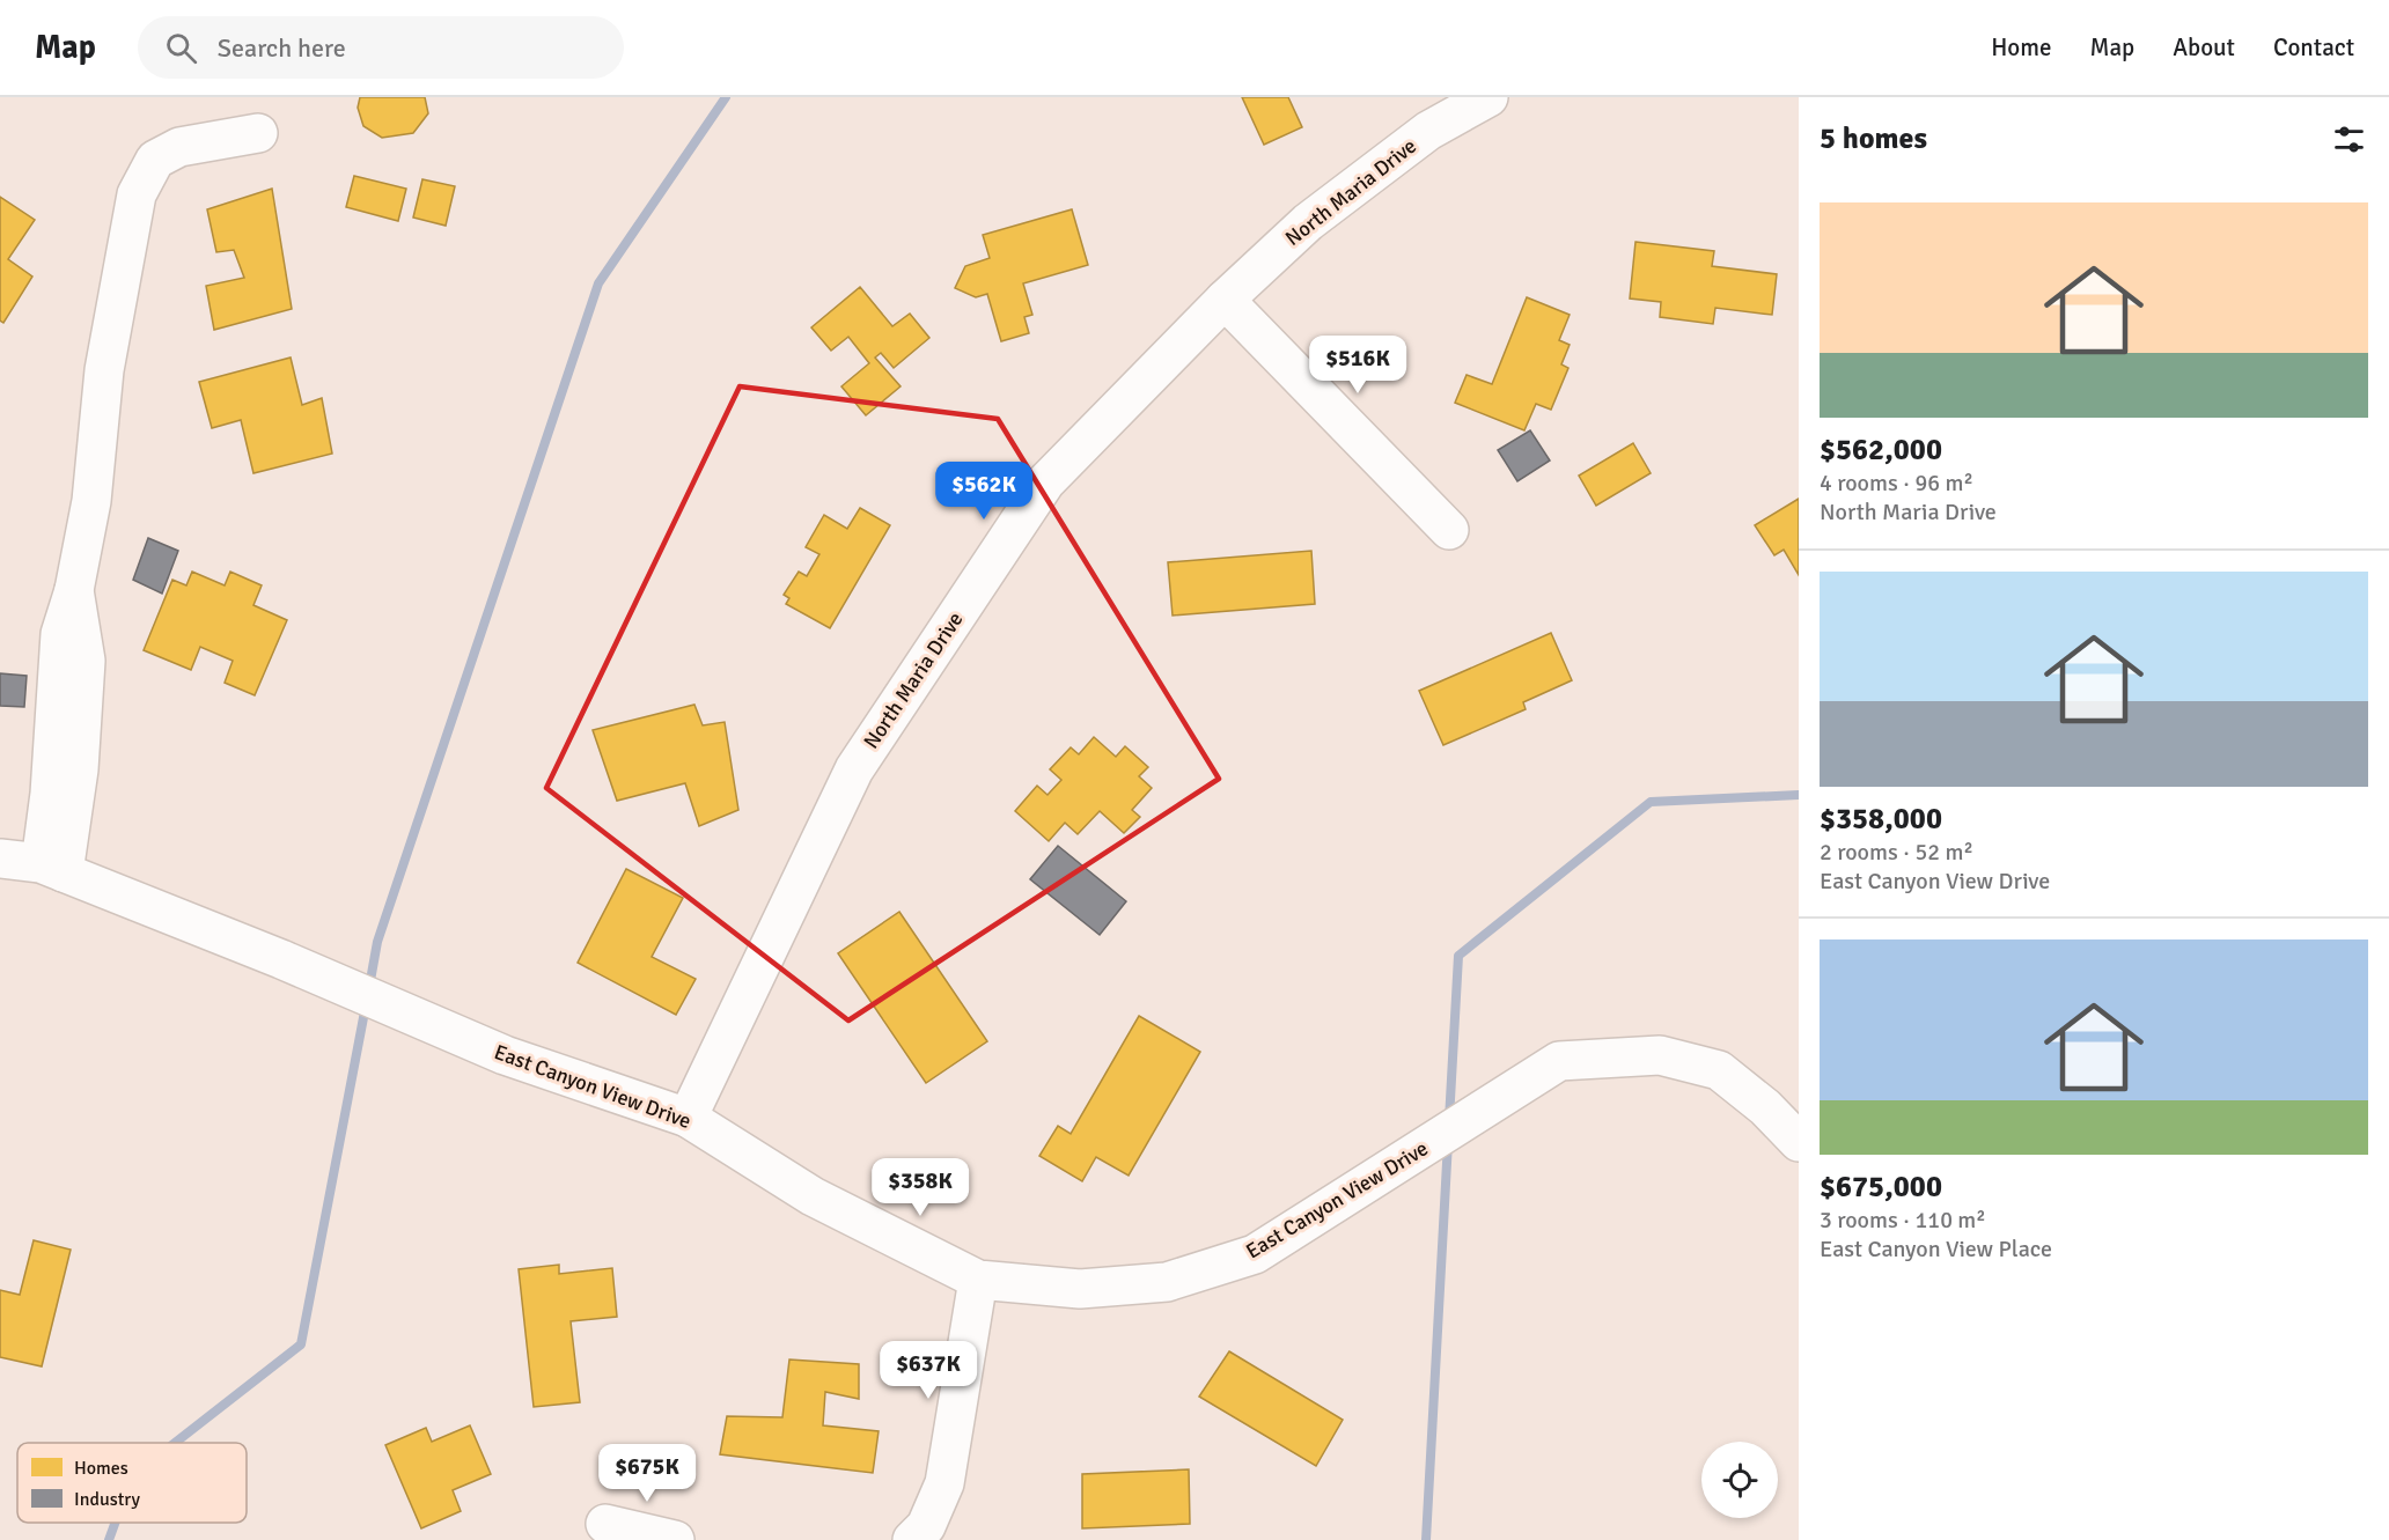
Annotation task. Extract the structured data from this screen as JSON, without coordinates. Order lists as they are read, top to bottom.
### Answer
{
  "streets": {
    "street": ["North Maria Drive", "East Canyon View Drive"]
  },
  "crossings": [
    ["North Maria Drive", "East Canyon View Drive"]
  ],
  "legend": ["Homes", "Industry"],
  "page": {
    "header": "Map",
    "search": "Search here",
    "nav": [
      "Home",
      "Map",
      "About",
      "Contact"
    ],
    "heading": "5 homes",
    "list": [
      {
        "name": "$562,000",
        "note": "4 rooms · 96 m² · North Maria Drive"
      },
      {
        "name": "$358,000",
        "note": "2 rooms · 52 m² · East Canyon View Drive"
      },
      {
        "name": "$675,000",
        "note": "3 rooms · 110 m² · East Canyon View Place"
      }
    ],
    "price": [
      "$516K",
      "$562K",
      "$358K",
      "$637K",
      "$675K"
    ]
  }
}
